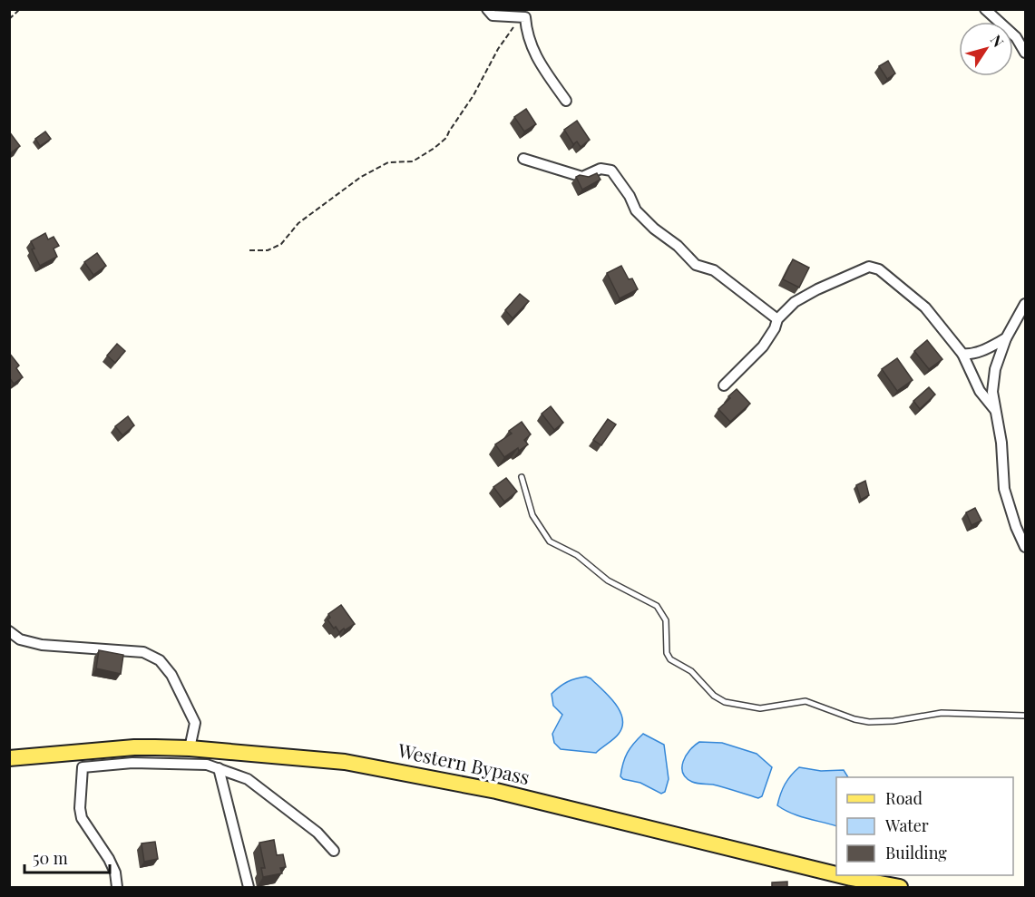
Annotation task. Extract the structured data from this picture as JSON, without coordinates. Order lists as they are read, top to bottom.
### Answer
{
  "streets": {
    "main road": ["Western Bypass"]
  },
  "legend": ["Road", "Water", "Building"],
  "scale_bar": "50 m",
  "north": "top right"
}
